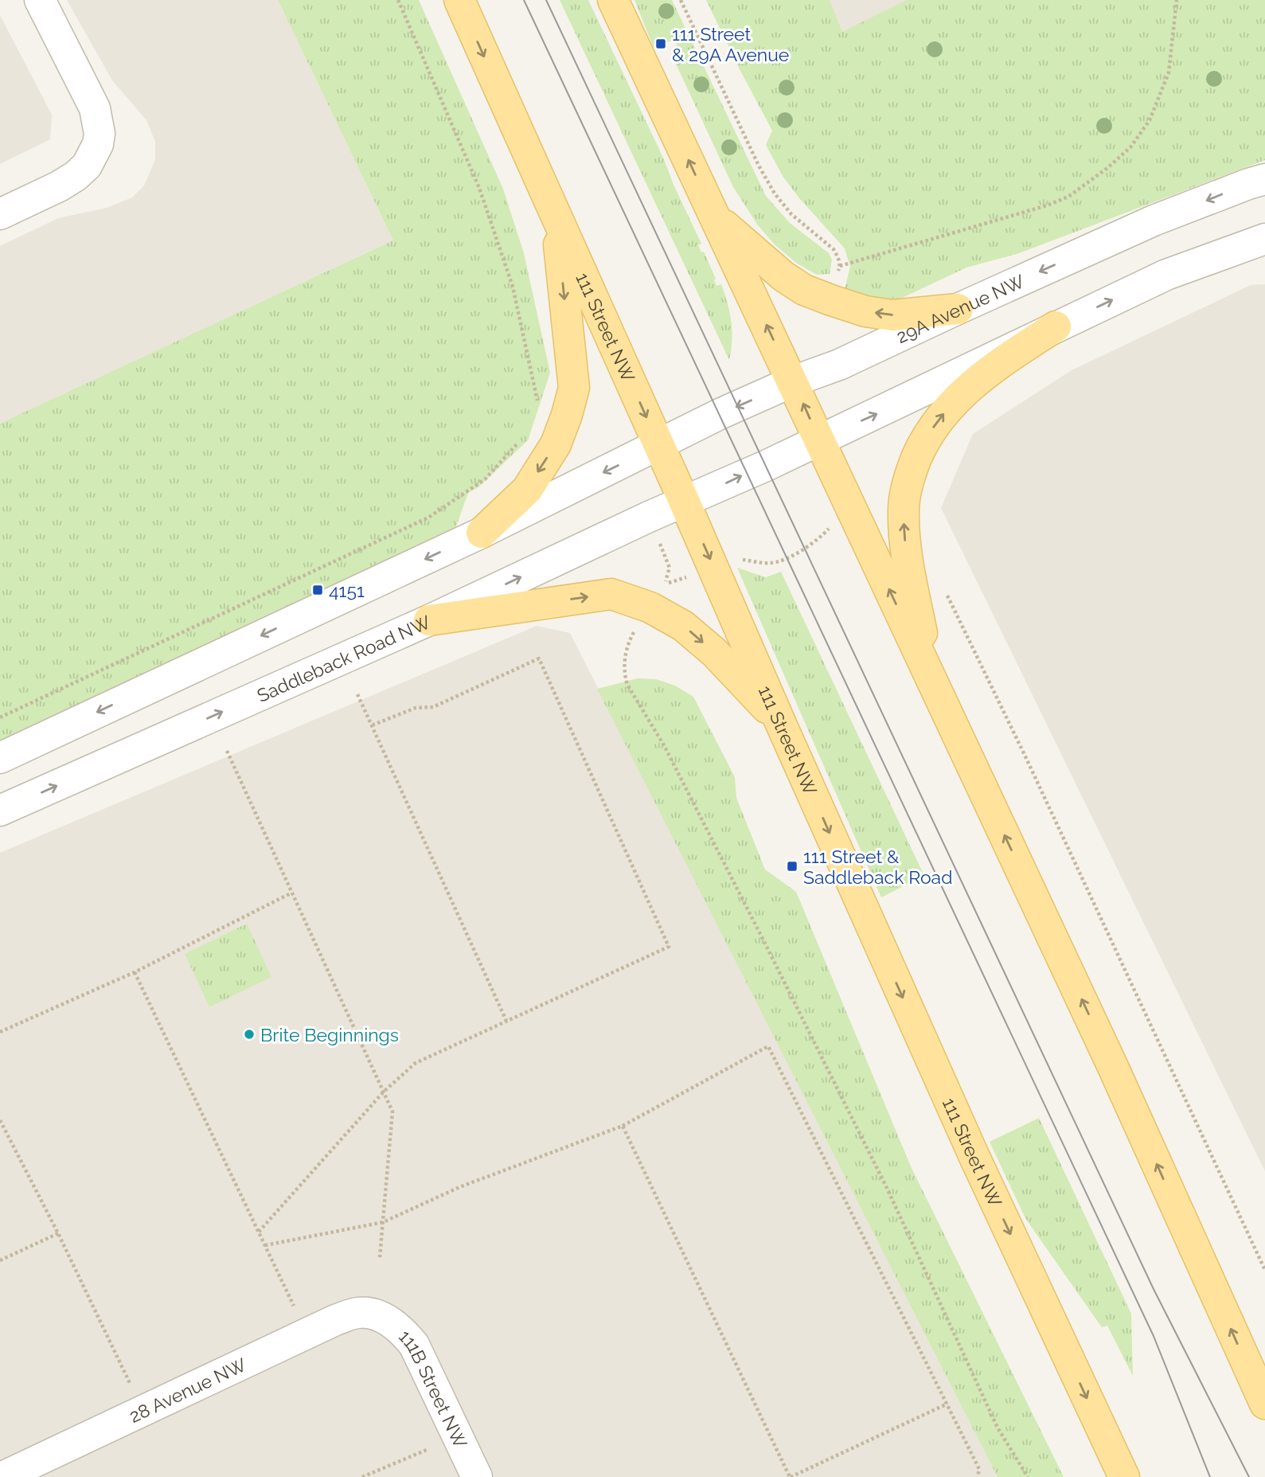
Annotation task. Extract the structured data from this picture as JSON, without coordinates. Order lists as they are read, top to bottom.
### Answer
{
  "streets": {
    "main road": ["111 Street NW"],
    "street": [
      "29A Avenue NW",
      "Saddleback Road NW",
      "28 Avenue NW",
      "111B Street NW"
    ]
  },
  "crossings": [
    ["29A Avenue NW", "111 Street NW"],
    ["111 Street NW", "Saddleback Road NW"],
    ["28 Avenue NW", "111B Street NW"]
  ],
  "places": {
    "transit": ["111 Street & 29A Avenue", "4151", "111 Street & Saddleback Road"],
    "other": ["Brite Beginnings"]
  }
}
